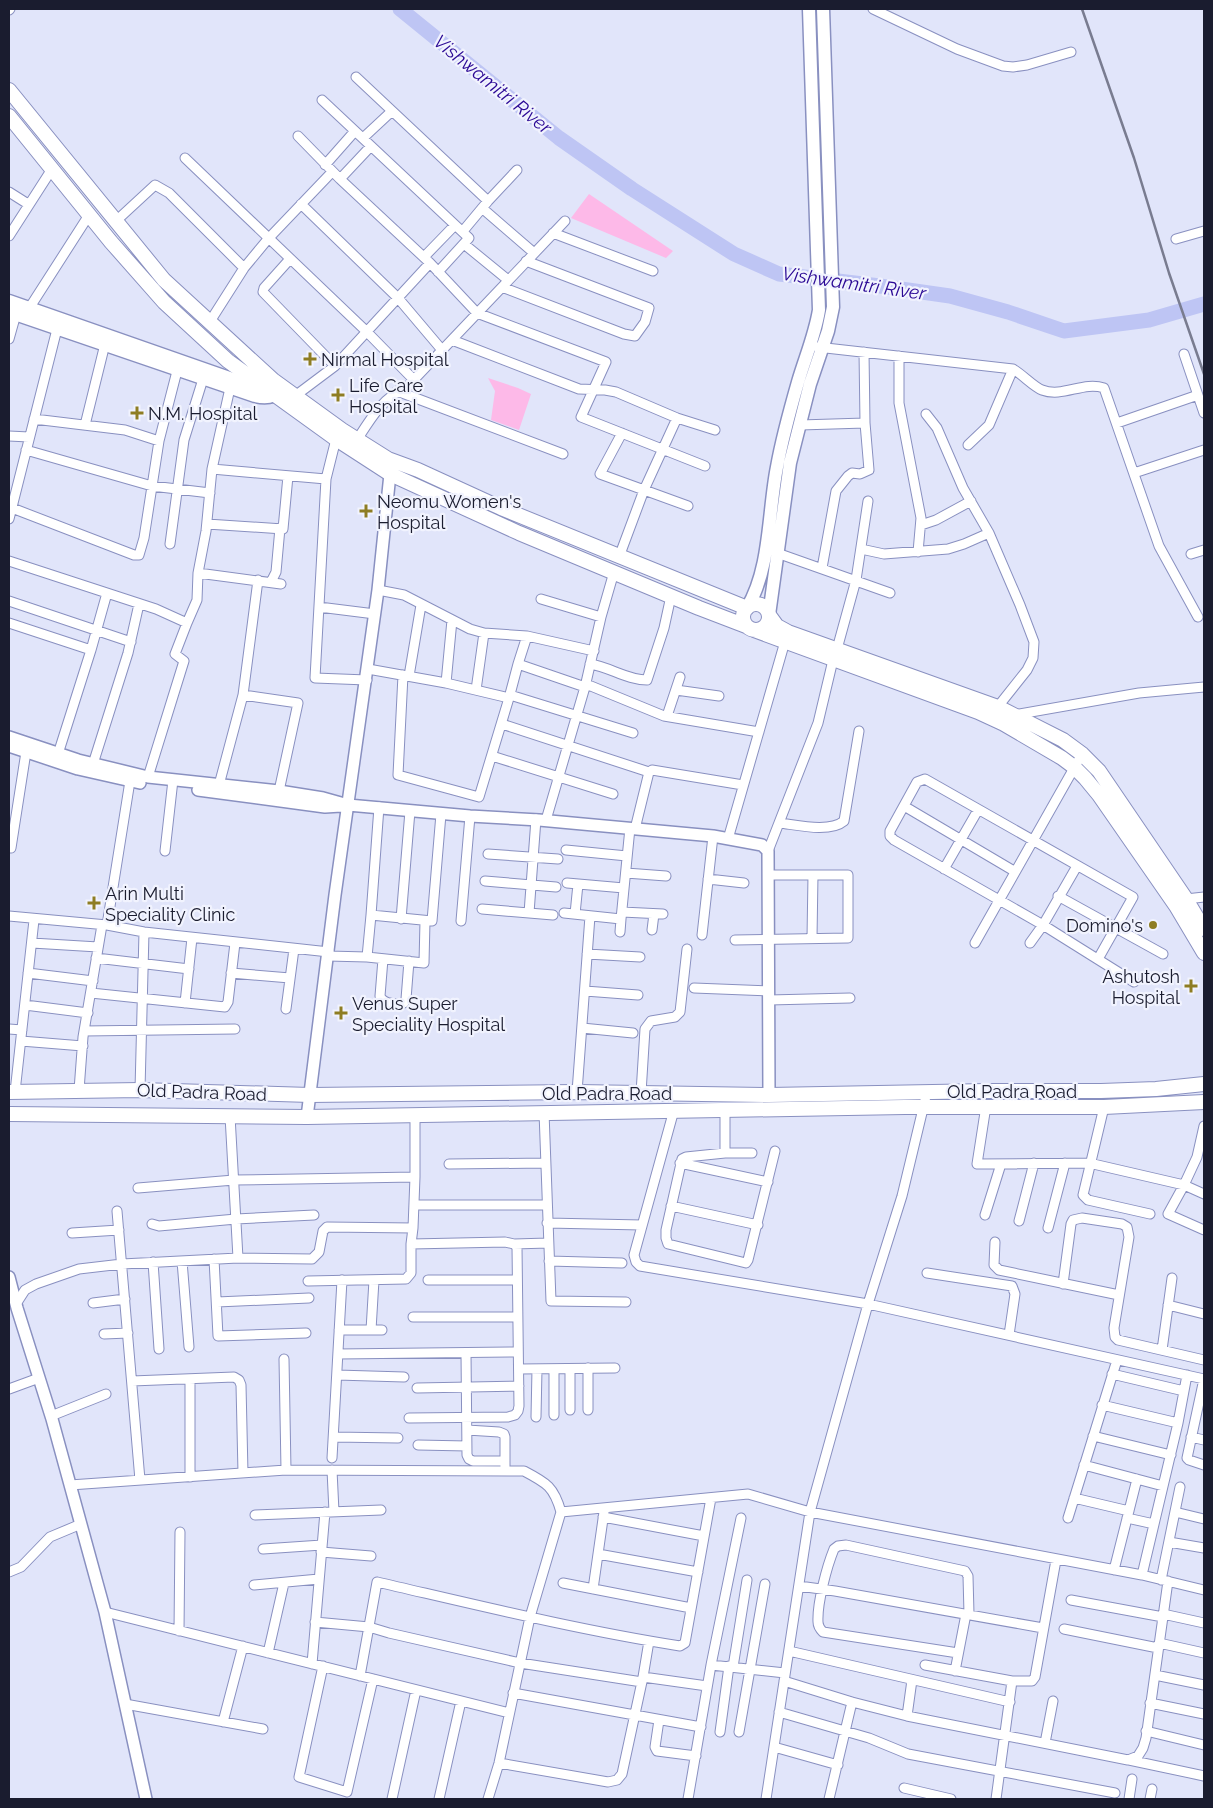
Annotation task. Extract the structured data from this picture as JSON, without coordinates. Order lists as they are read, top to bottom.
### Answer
{
  "streets": {
    "main road": ["Old Padra Road"]
  },
  "water": ["Vishwamitri River"],
  "places": {
    "health": [
      "Nirmal Hospital",
      "Life Care Hospital",
      "N.M. Hospital",
      "Neomu Women's Hospital",
      "Arin Multi Speciality Clinic",
      "Ashutosh Hospital",
      "Venus Super Speciality Hospital"
    ],
    "other": ["Domino's"]
  }
}
